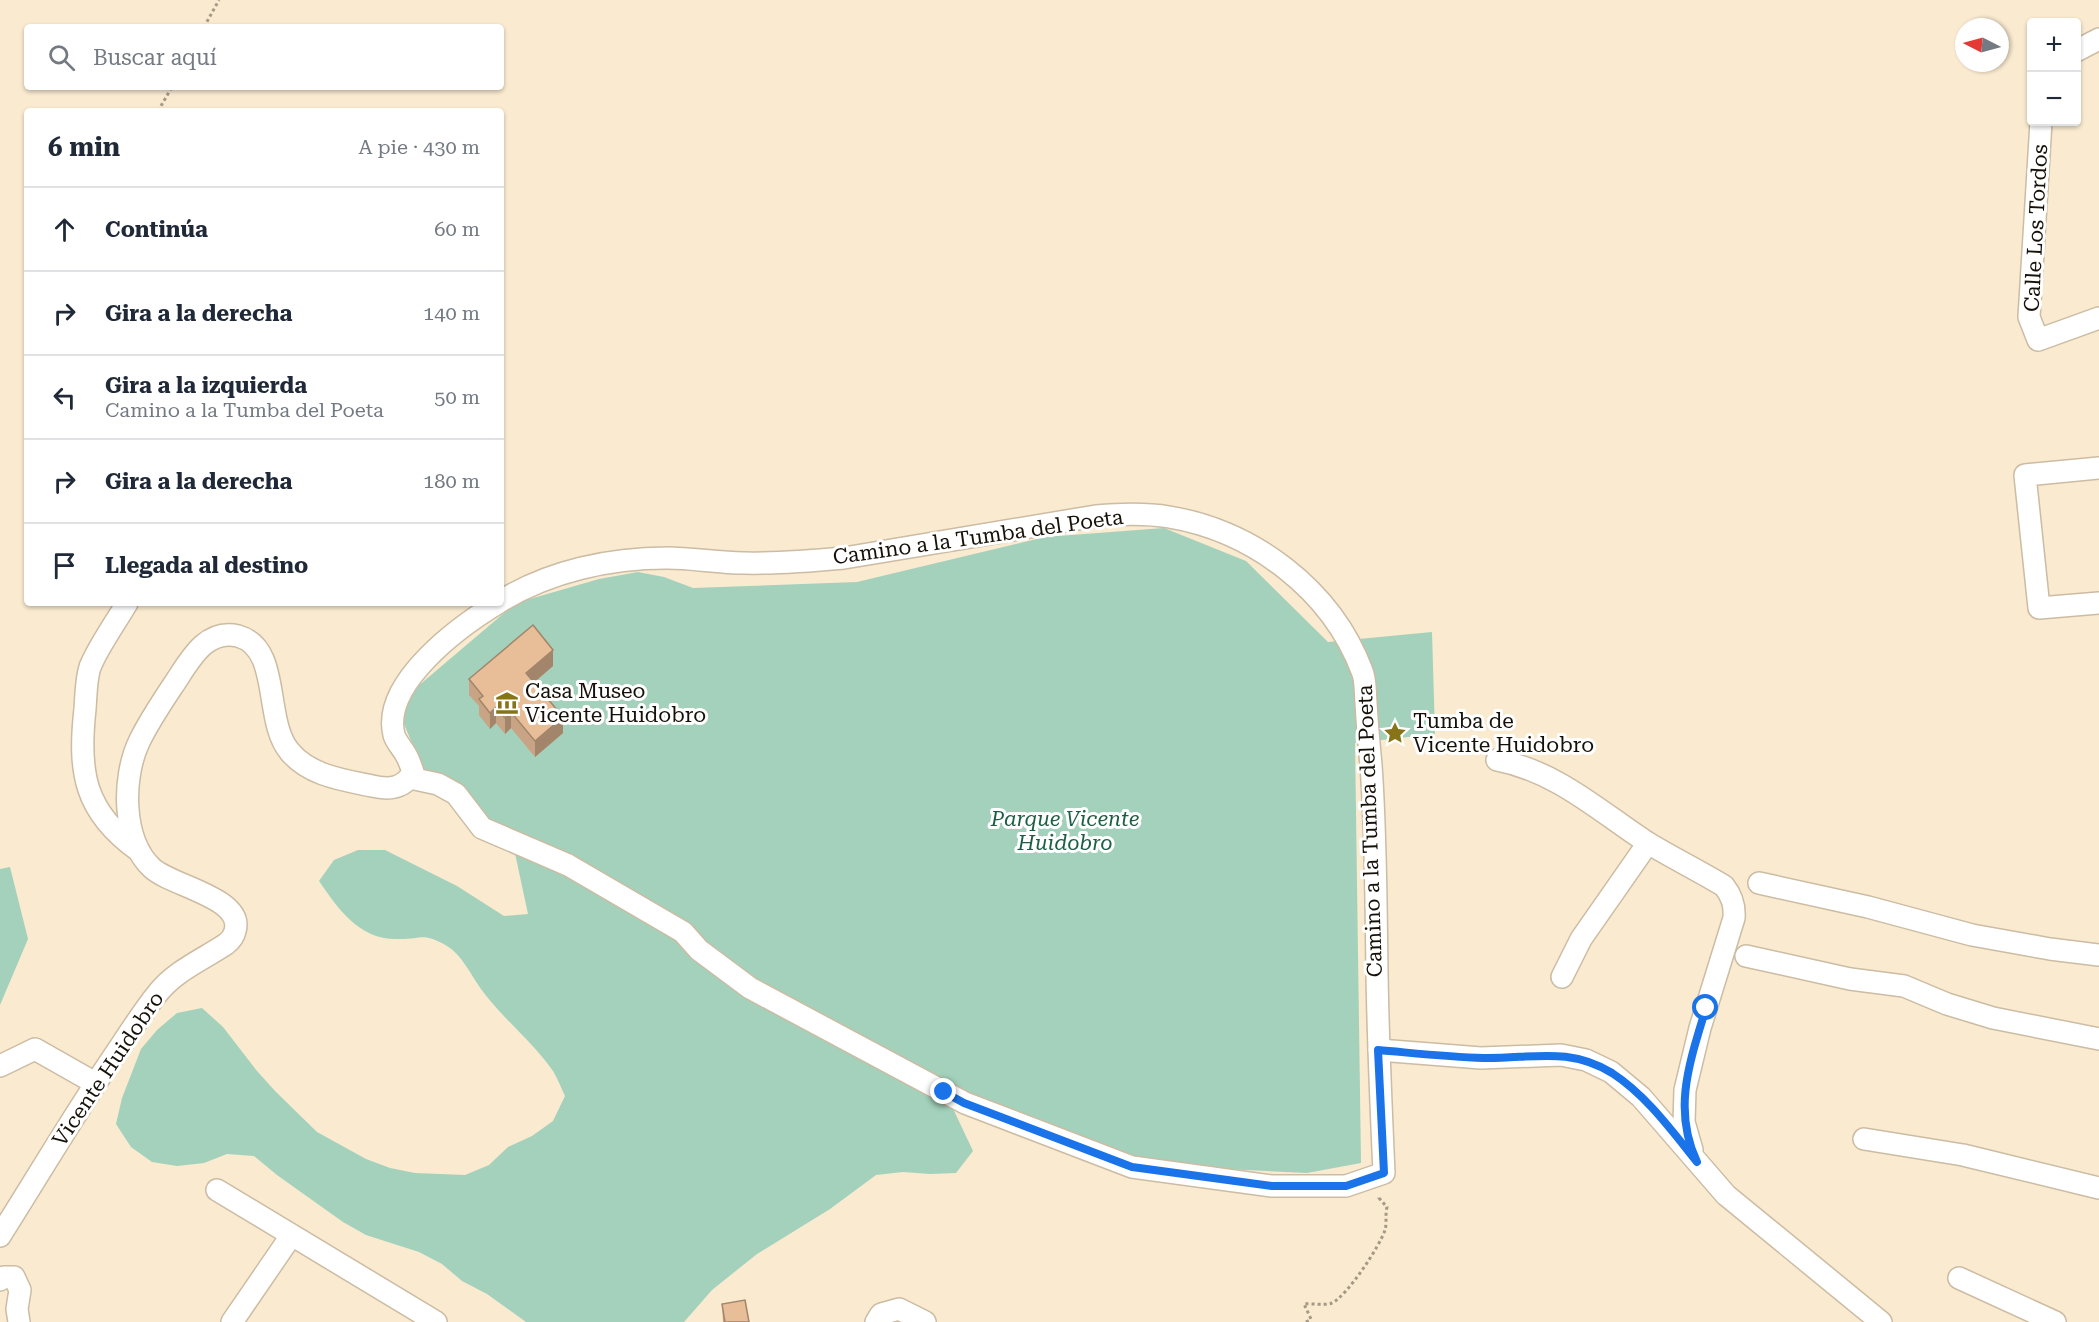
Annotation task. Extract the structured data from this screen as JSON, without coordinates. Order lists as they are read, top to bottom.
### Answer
{
  "streets": {
    "street": ["Calle Los Tordos", "Camino a la Tumba del Poeta", "Vicente Huidobro"]
  },
  "crossings": [
    ["Camino a la Tumba del Poeta", "Vicente Huidobro"]
  ],
  "parks": ["Parque Vicente Huidobro"],
  "places": {
    "museum": ["Casa Museo Vicente Huidobro"],
    "place": ["Tumba de Vicente Huidobro"]
  },
  "north": "left",
  "page": {
    "map_buttons": ["+", "−"],
    "search": "Buscar aquí",
    "heading": ["6 min", "A pie · 430 m"],
    "list": [
      ["Continúa", "60 m"],
      ["Gira a la derecha", "140 m"],
      ["Gira a la izquierda", "Camino a la Tumba del Poeta", "50 m"],
      ["Gira a la derecha", "180 m"],
      "Llegada al destino"
    ]
  }
}
